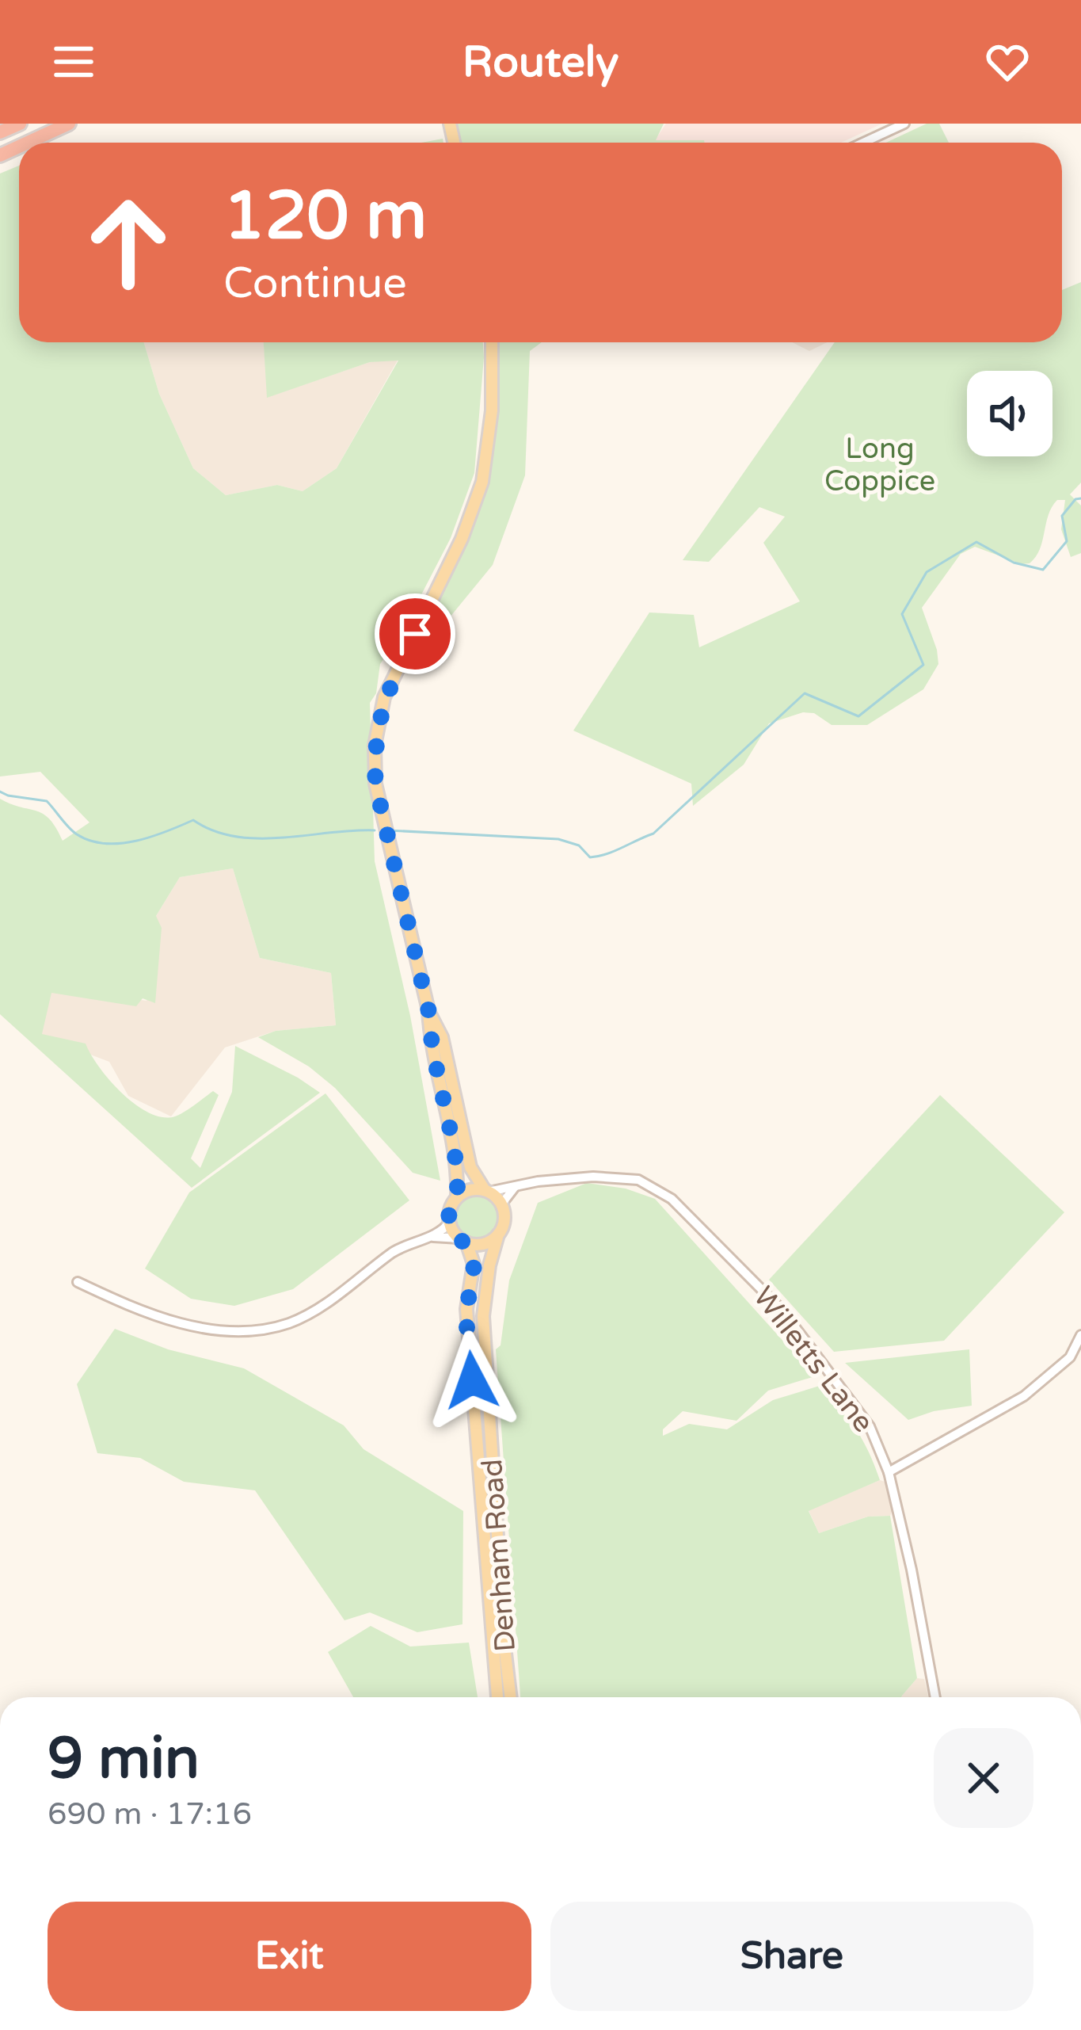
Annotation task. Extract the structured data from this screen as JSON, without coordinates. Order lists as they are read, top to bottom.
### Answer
{
  "streets": {
    "main road": ["Denham Road"],
    "street": ["Willetts Lane"]
  },
  "crossings": [
    ["Willetts Lane", "Denham Road"]
  ],
  "parks": ["Long Coppice"],
  "page": {
    "header": "Routely",
    "turn": ["120 m", "Continue"],
    "heading": ["9 min", "690 m · 17:16"],
    "buttons": ["Exit", "Share"]
  }
}
